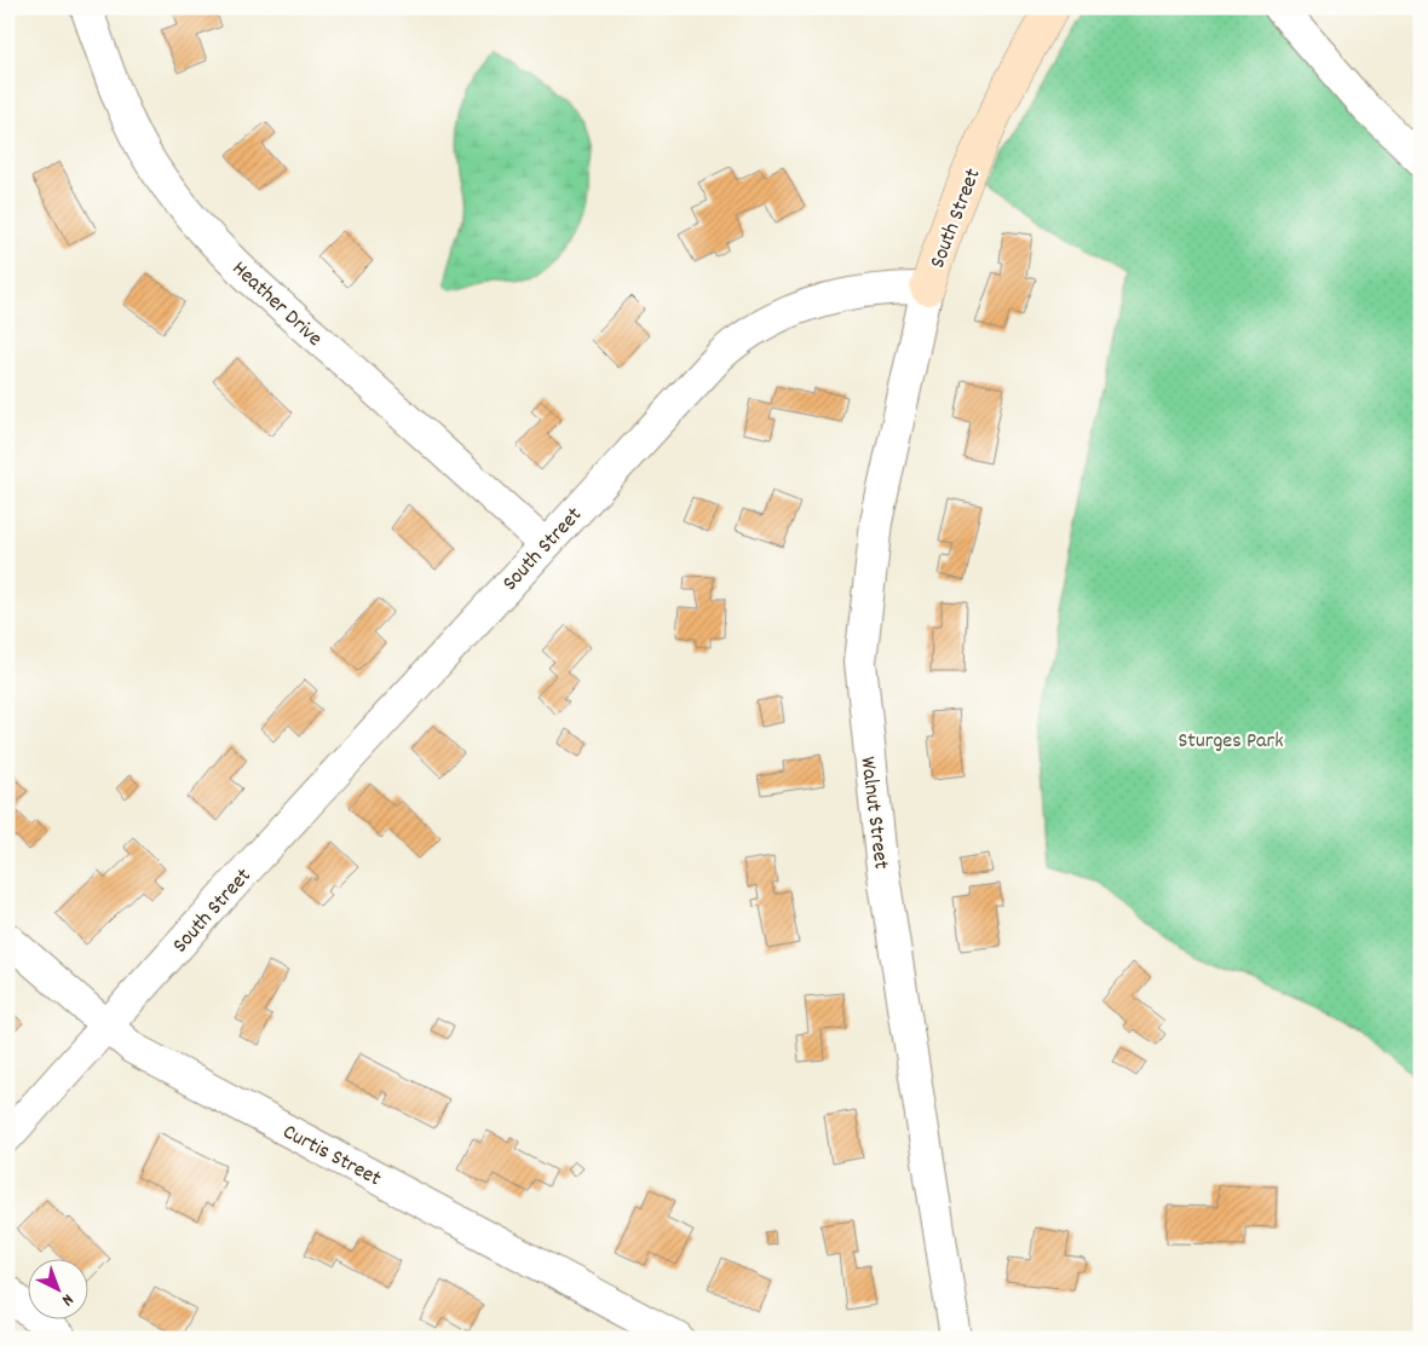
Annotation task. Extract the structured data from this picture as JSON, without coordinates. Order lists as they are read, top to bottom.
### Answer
{
  "streets": {
    "street": [
      "South Street",
      "Heather Drive",
      "Walnut Street",
      "Curtis Street"
    ]
  },
  "crossings": [
    ["South Street", "Heather Drive"],
    ["South Street", "Walnut Street"],
    ["South Street", "Curtis Street"]
  ],
  "parks": ["Sturges Park"],
  "north": "bottom right"
}
